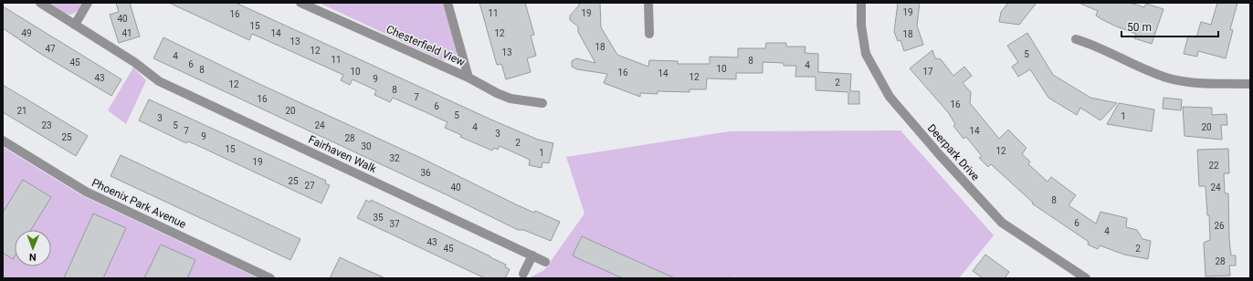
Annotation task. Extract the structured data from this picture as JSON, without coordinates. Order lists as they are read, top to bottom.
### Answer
{
  "streets": {
    "street": [
      "Chesterfield View",
      "Deerpark Drive",
      "Fairhaven Walk",
      "Phoenix Park Avenue"
    ]
  },
  "house_numbers": [
    "19",
    "11",
    "19",
    "16",
    "40",
    "15",
    "49",
    "41",
    "14",
    "12",
    "18",
    "13",
    "18",
    "47",
    "12",
    "13",
    "5",
    "4",
    "11",
    "8",
    "45",
    "6",
    "4",
    "10",
    "8",
    "10",
    "17",
    "16",
    "14",
    "12",
    "43",
    "9",
    "2",
    "12",
    "8",
    "7",
    "16",
    "16",
    "6",
    "21",
    "20",
    "5",
    "1",
    "3",
    "23",
    "5",
    "24",
    "4",
    "20",
    "7",
    "14",
    "3",
    "9",
    "25",
    "28",
    "2",
    "30",
    "15",
    "12",
    "1",
    "32",
    "19",
    "22",
    "36",
    "25",
    "27",
    "40",
    "24",
    "8",
    "35",
    "6",
    "37",
    "26",
    "4",
    "43",
    "45",
    "2",
    "28"
  ],
  "scale_bar": "50 m",
  "north": "bottom"
}
